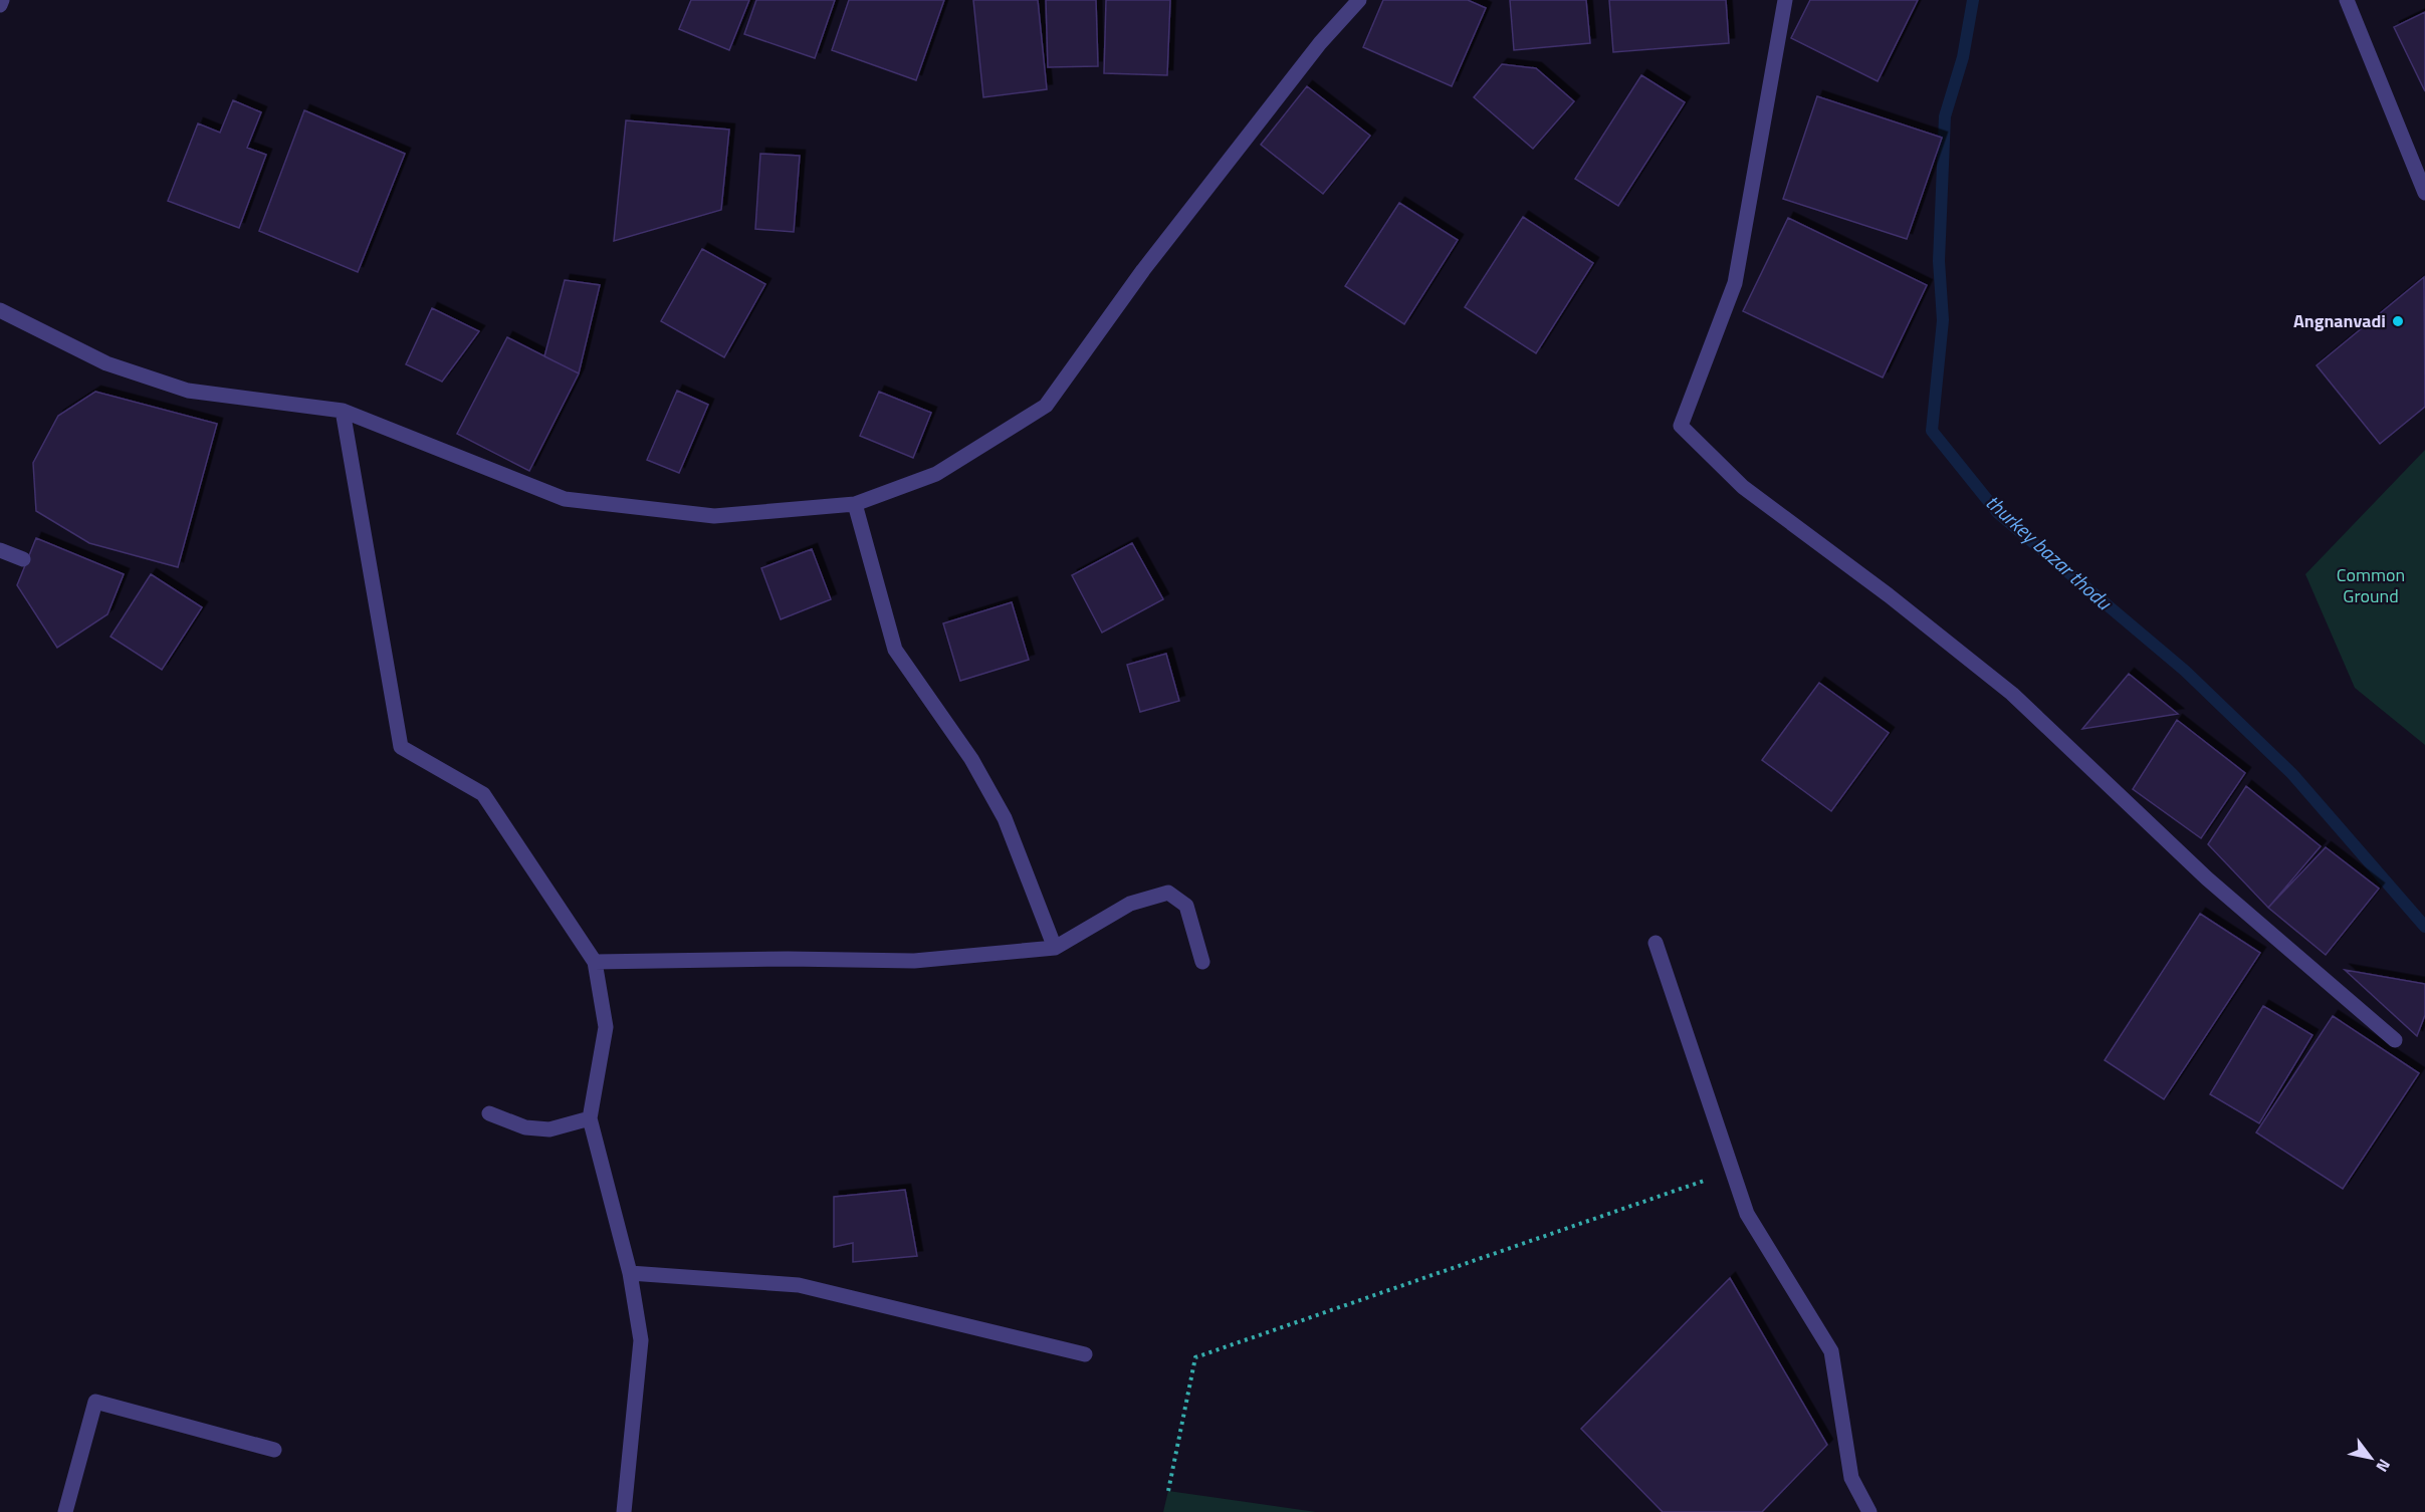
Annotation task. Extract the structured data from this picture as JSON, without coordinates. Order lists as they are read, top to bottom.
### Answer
{
  "water": ["thurkey bazar thodu"],
  "parks": ["Common Ground"],
  "places": ["Angnanvadi"],
  "north": "bottom right"
}
